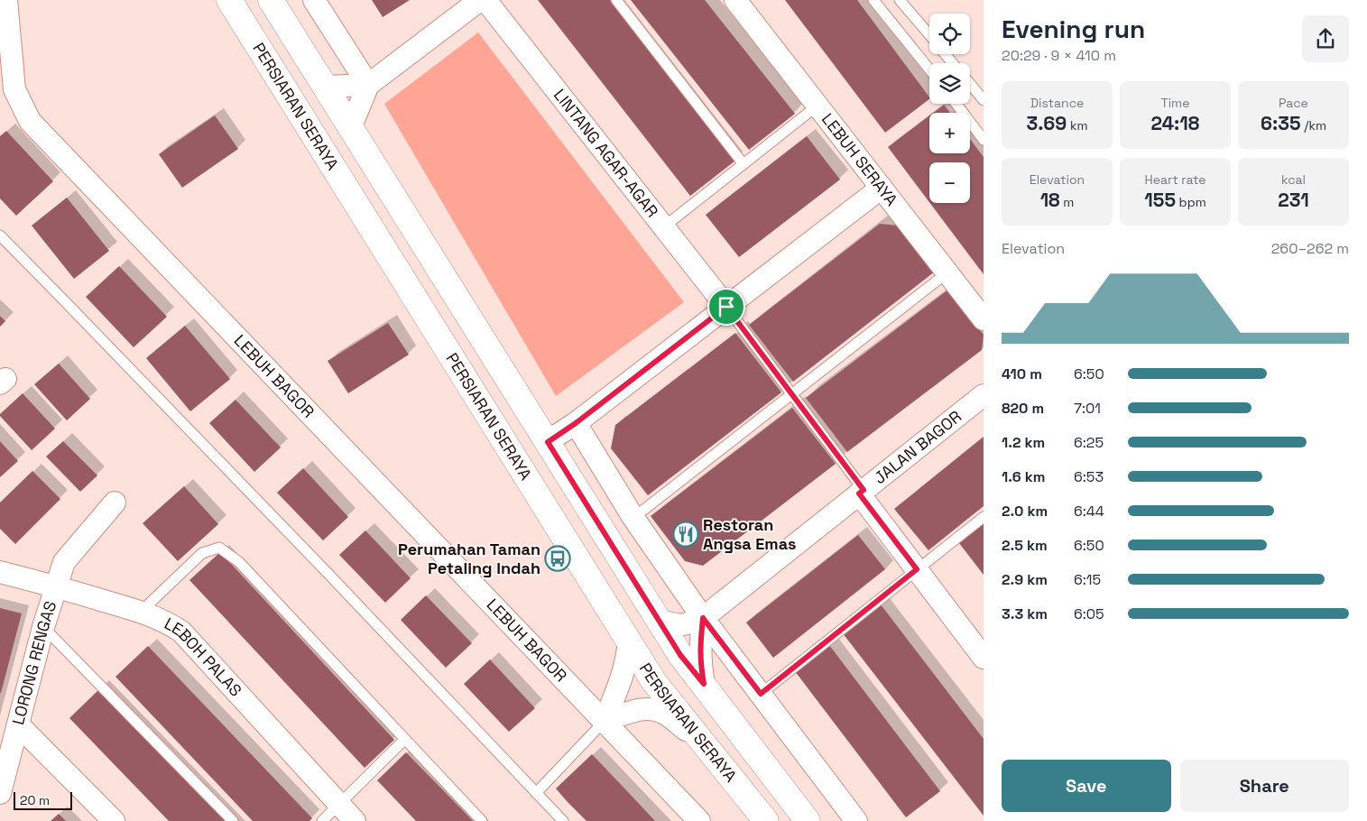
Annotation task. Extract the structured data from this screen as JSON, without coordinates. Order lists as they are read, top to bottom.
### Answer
{
  "streets": {
    "main road": ["PERSIARAN SERAYA"],
    "street": [
      "LINTANG AGAR-AGAR",
      "LEBUH SERAYA",
      "LEBUH BAGOR",
      "JALAN BAGOR",
      "LEBOH PALAS",
      "LORONG RENGAS"
    ]
  },
  "crossings": [
    ["LEBOH PALAS", "LORONG RENGAS"]
  ],
  "places": {
    "restaurant": ["Restoran Angsa Emas"],
    "bus stop": ["Perumahan Taman Petaling Indah"]
  },
  "scale_bar": "20 m",
  "page": {
    "heading": ["Evening run", "20:29 · 9 × 410 m"],
    "map_buttons": ["+", "−"],
    "stats": [
      ["Distance", "3.69 km"],
      ["Time", "24:18"],
      ["Pace", "6:35 /km"],
      ["Elevation", "18 m"],
      ["Heart rate", "155 bpm"],
      ["kcal", "231"]
    ],
    "chart": ["Elevation", "260–262 m"],
    "list": [
      {
        "name": "410 m",
        "note": "6:50"
      },
      {
        "name": "820 m",
        "note": "7:01"
      },
      {
        "name": "1.2 km",
        "note": "6:25"
      },
      {
        "name": "1.6 km",
        "note": "6:53"
      },
      {
        "name": "2.0 km",
        "note": "6:44"
      },
      {
        "name": "2.5 km",
        "note": "6:50"
      },
      {
        "name": "2.9 km",
        "note": "6:15"
      },
      {
        "name": "3.3 km",
        "note": "6:05"
      }
    ],
    "buttons": ["Save", "Share"],
    "scale": "20 m"
  }
}
